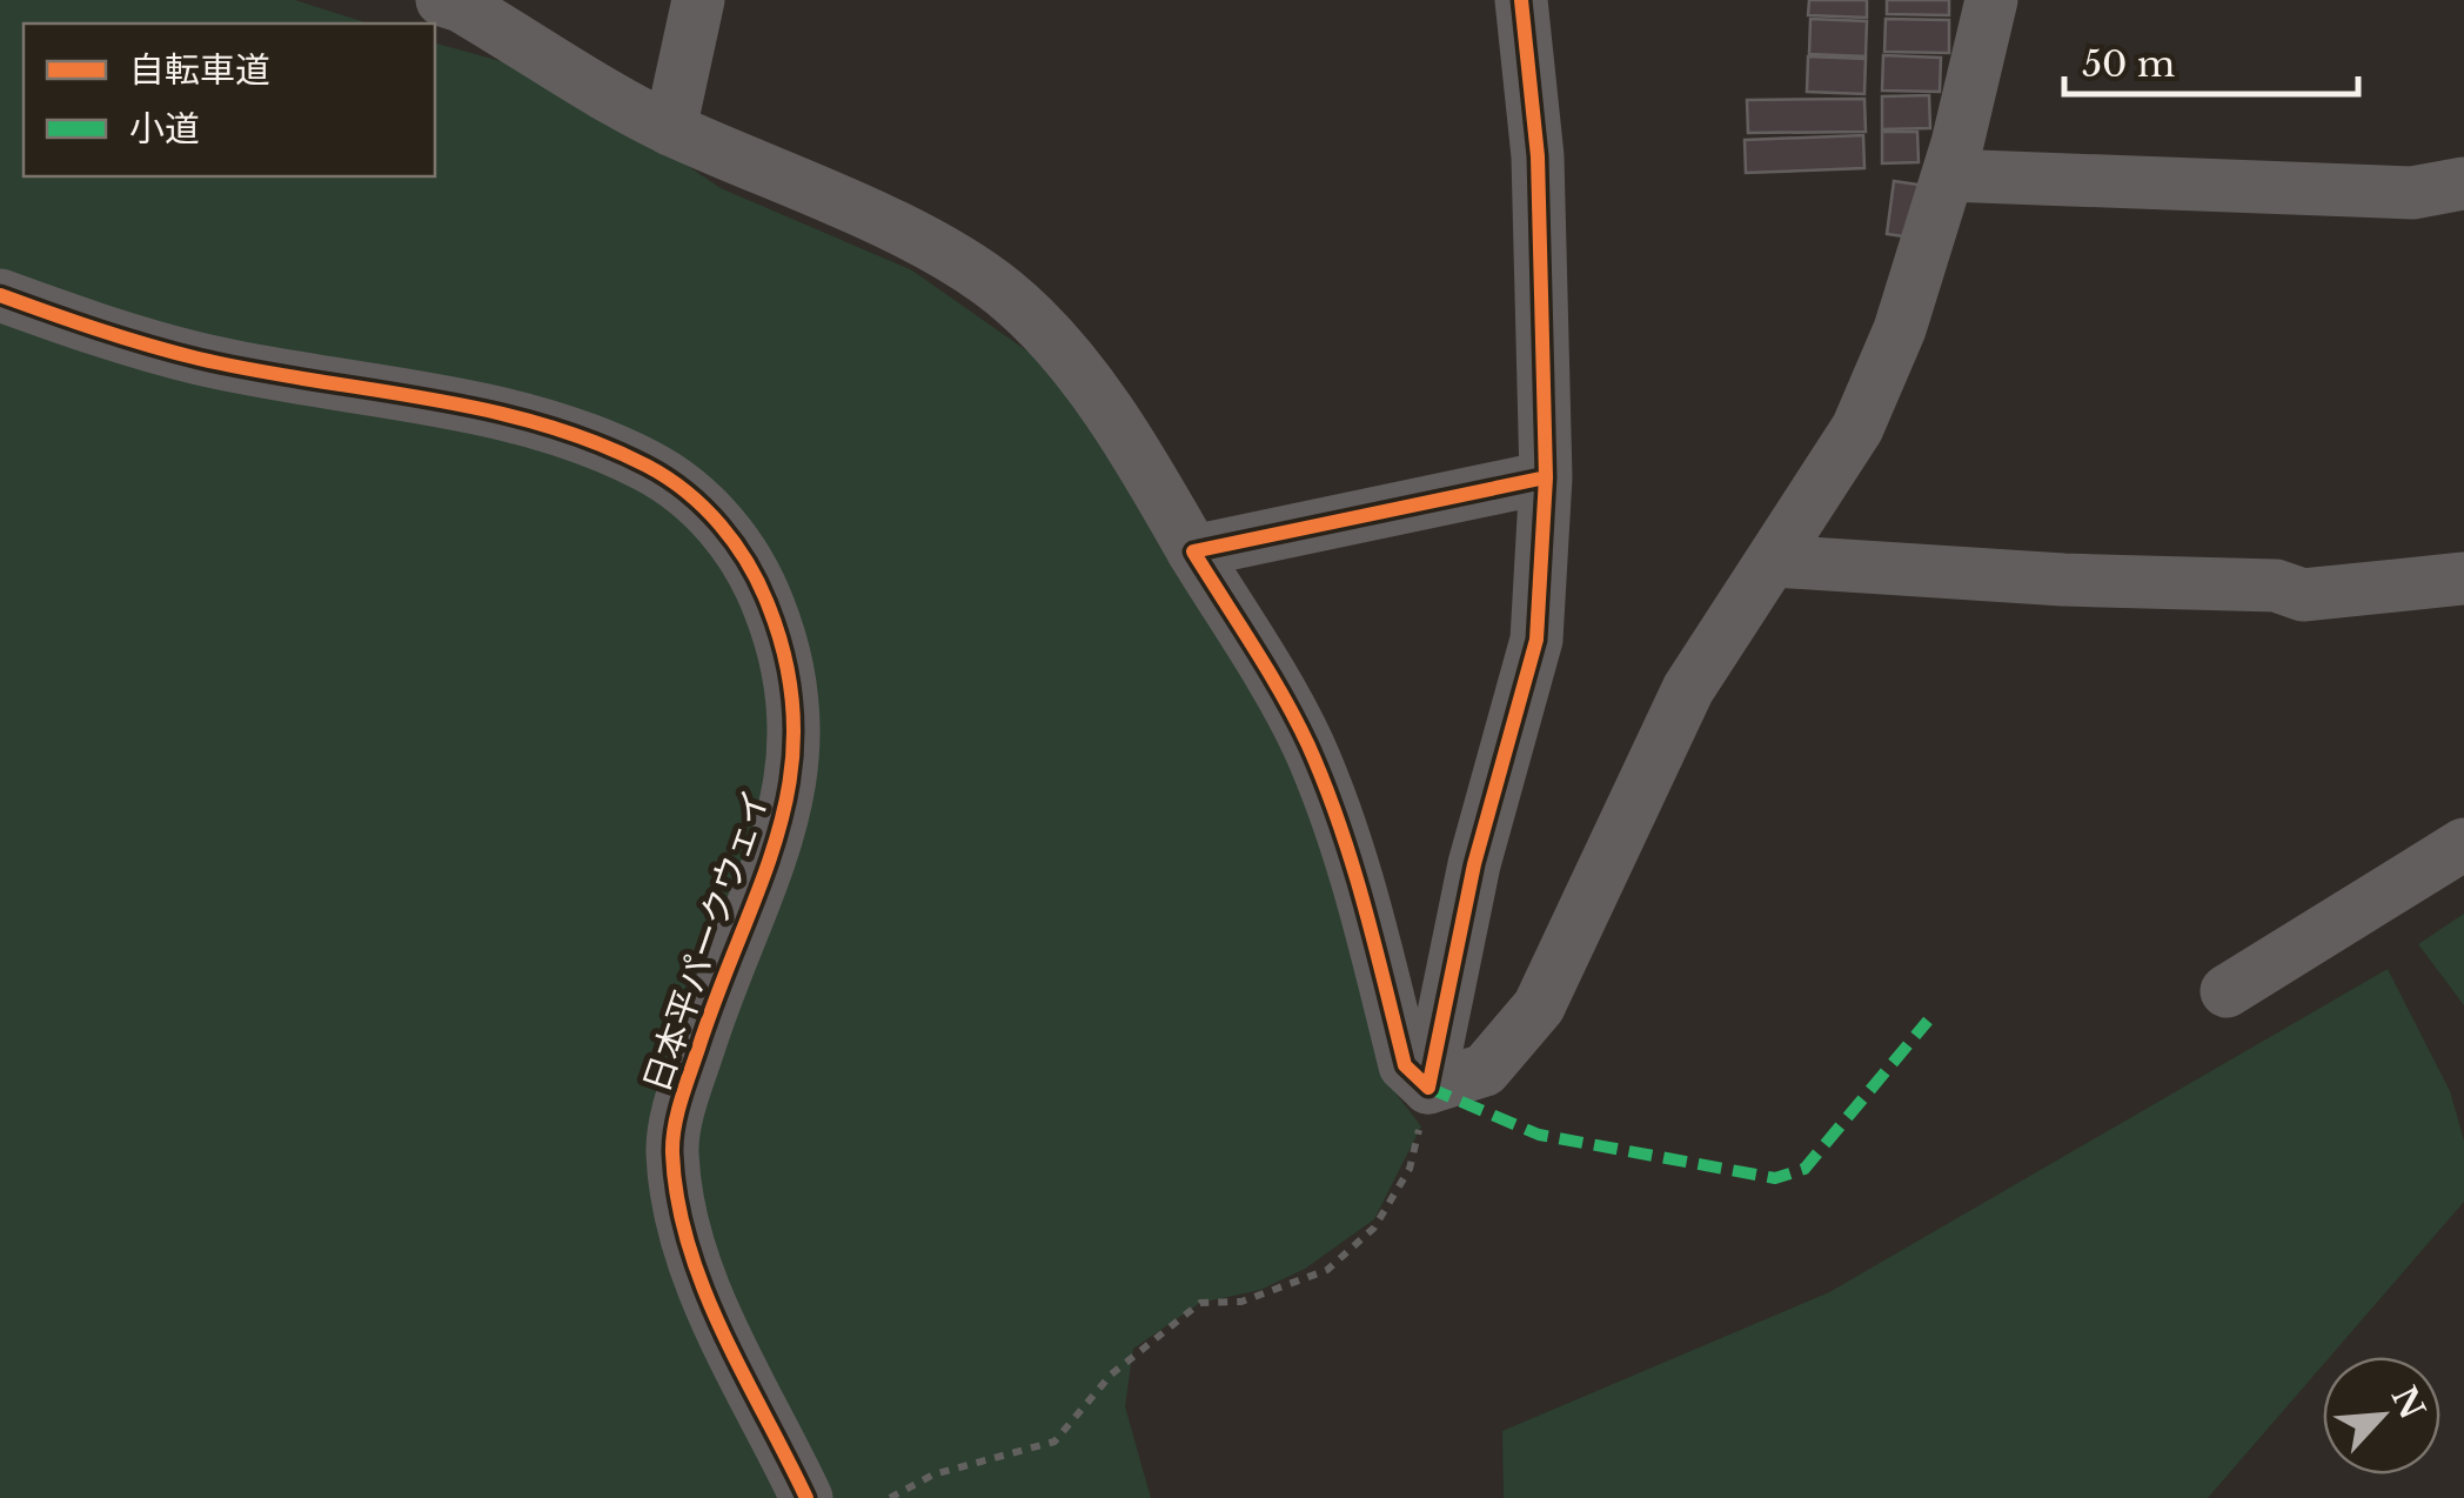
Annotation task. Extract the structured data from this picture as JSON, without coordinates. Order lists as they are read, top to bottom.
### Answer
{
  "streets": {
    "street": ["日本平パークウェイ"]
  },
  "legend": ["自転車道", "小道"],
  "scale_bar": "50 m",
  "north": "top right"
}
